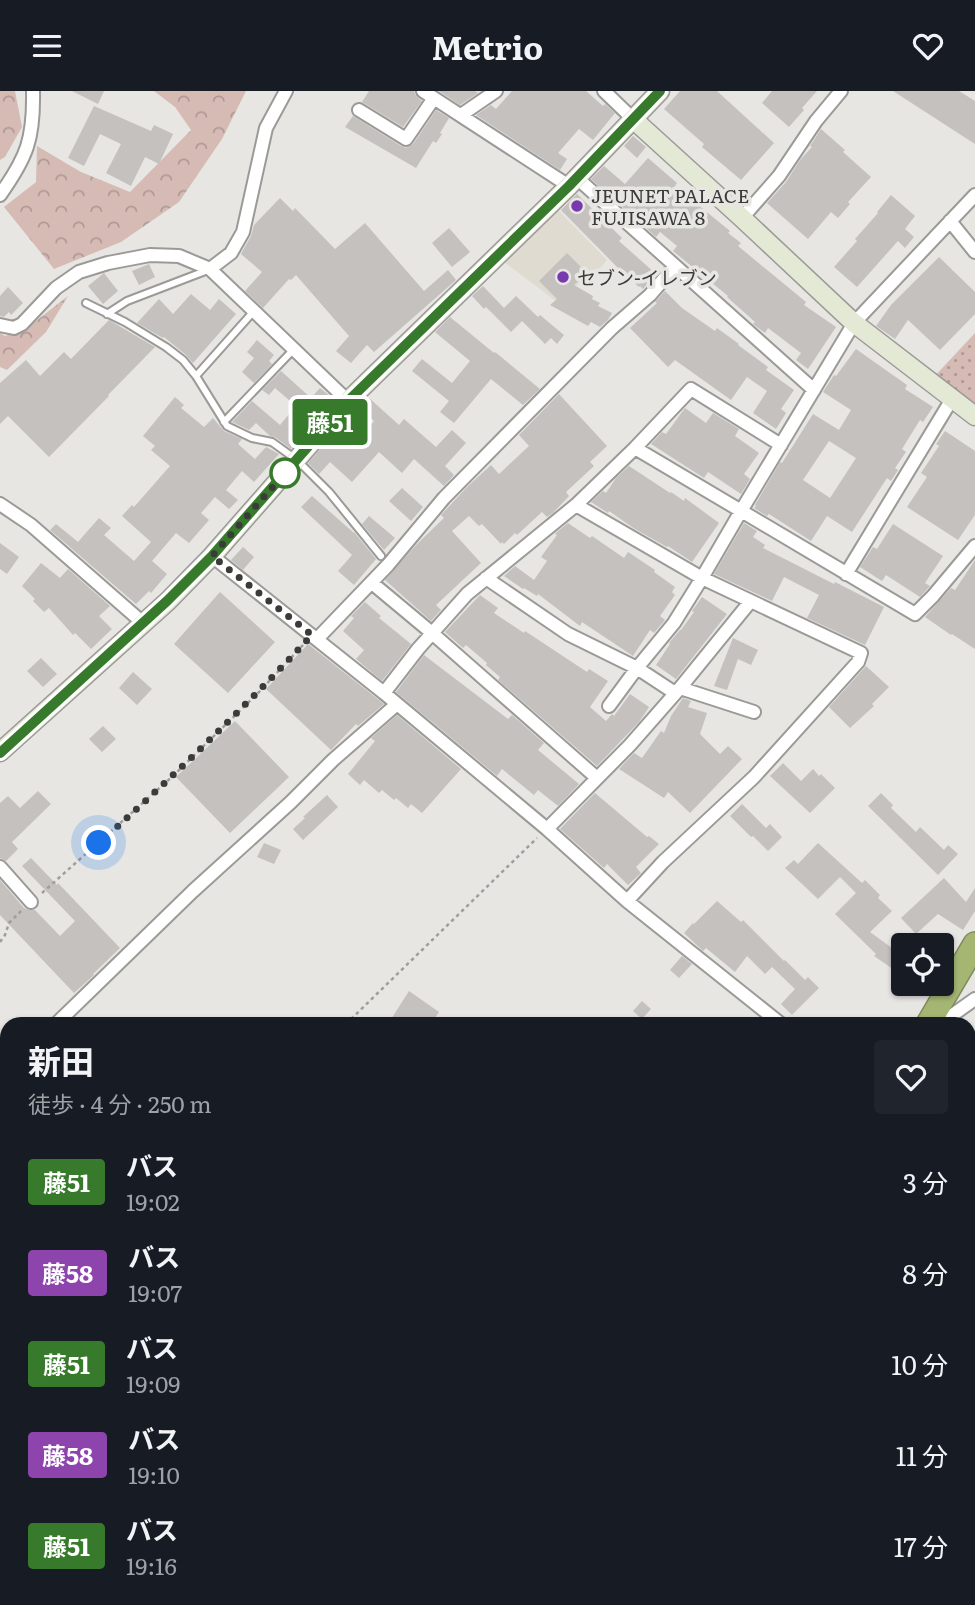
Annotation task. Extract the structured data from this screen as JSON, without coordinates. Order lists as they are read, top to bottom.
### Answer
{
  "places": ["JEUNET PALACE FUJISAWA 8", "セブン-イレブン"],
  "lines": ["bus line 藤51"],
  "page": {
    "header": "Metrio",
    "on_map": "藤51",
    "heading": ["新田", "徒歩 · 4 分 · 250 m"],
    "list": [
      {
        "mark": "藤51",
        "name": "バス",
        "note": "19:02",
        "value": "3 分"
      },
      {
        "mark": "藤58",
        "name": "バス",
        "note": "19:07",
        "value": "8 分"
      },
      {
        "mark": "藤51",
        "name": "バス",
        "note": "19:09",
        "value": "10 分"
      },
      {
        "mark": "藤58",
        "name": "バス",
        "note": "19:10",
        "value": "11 分"
      },
      {
        "mark": "藤51",
        "name": "バス",
        "note": "19:16",
        "value": "17 分"
      }
    ]
  }
}
